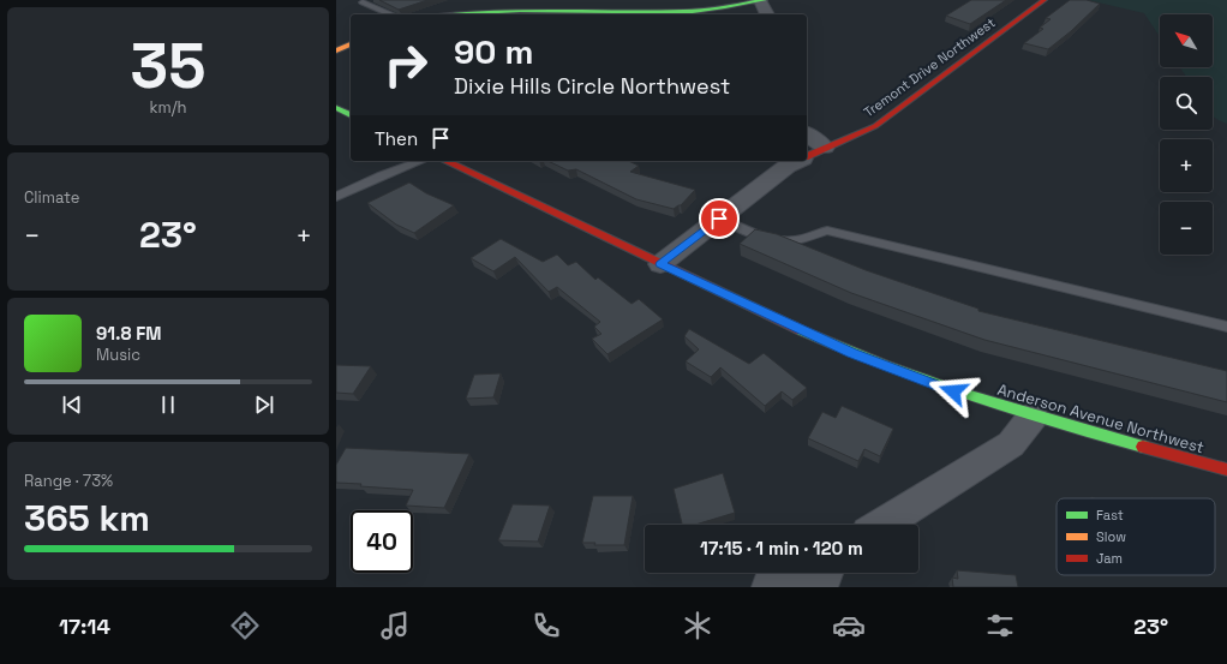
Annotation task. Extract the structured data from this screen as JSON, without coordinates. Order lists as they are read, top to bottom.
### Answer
{
  "streets": {
    "street": ["Tremont Drive Northwest", "Anderson Avenue Northwest"]
  },
  "legend": ["Fast", "Slow", "Jam"],
  "north": "top left",
  "page": {
    "tile": [
      ["35", "km/h"],
      "Climate",
      ["Range · 73%", "365 km"]
    ],
    "map_buttons": ["+", "−"],
    "turn": ["90 m", "Dixie Hills Circle Northwest"],
    "then": "Then",
    "heat": ["−", "23°", "+"],
    "song": ["91.8 FM", "Music"],
    "limit": "40",
    "trip": "17:15 · 1 min · 120 m",
    "tabs": ["17:14", "23°"]
  }
}
